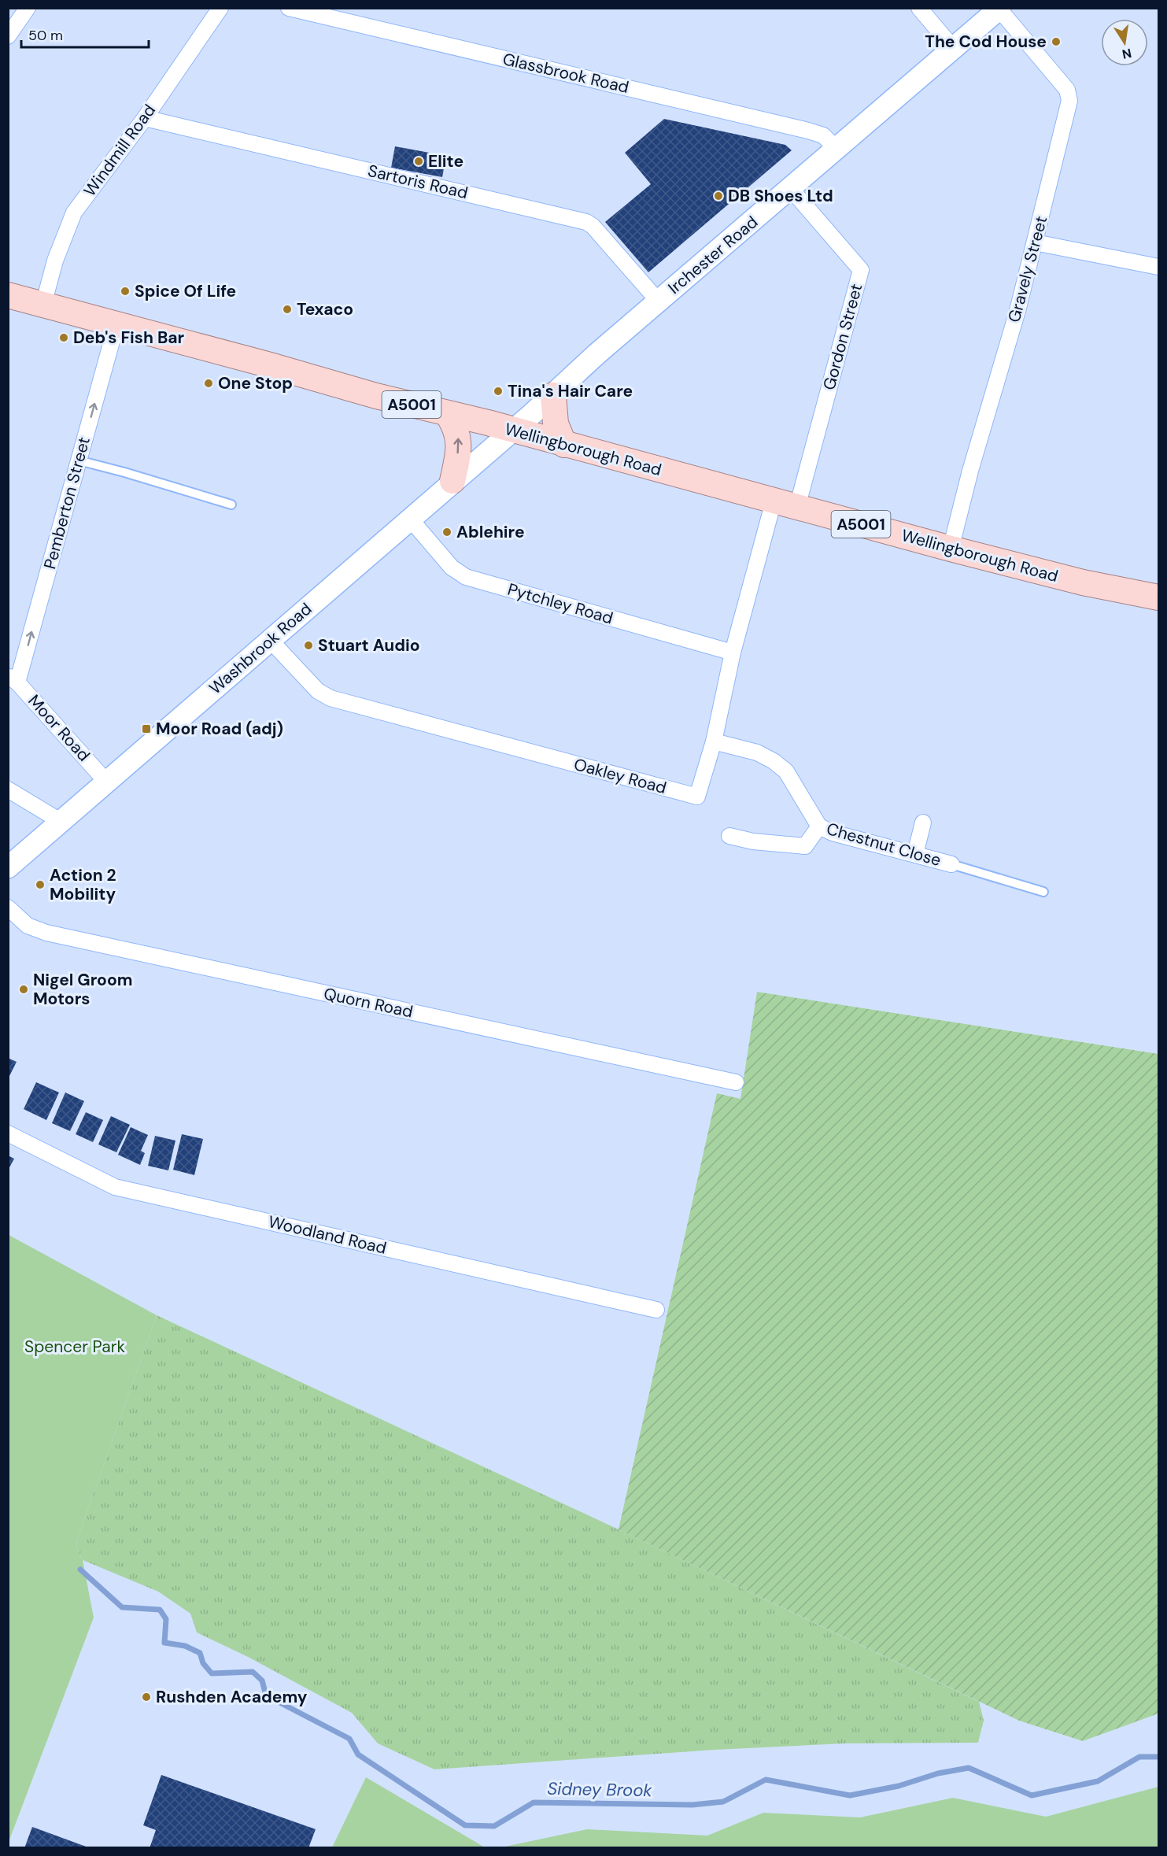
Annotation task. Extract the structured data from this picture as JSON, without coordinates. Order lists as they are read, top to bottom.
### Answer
{
  "streets": {
    "main road": [
      "Irchester Road",
      "A5001",
      "Wellingborough Road",
      "Washbrook Road"
    ],
    "street": [
      "Glassbrook Road",
      "Windmill Road",
      "Sartoris Road",
      "Gravely Street",
      "Gordon Street",
      "Pemberton Street",
      "Pytchley Road",
      "Moor Road",
      "Oakley Road",
      "Chestnut Close",
      "Quorn Road",
      "Woodland Road"
    ]
  },
  "crossings": [
    ["Glassbrook Road", "Irchester Road"],
    ["Windmill Road", "Sartoris Road"],
    ["Windmill Road", "Wellingborough Road"],
    ["Sartoris Road", "Irchester Road"],
    ["Irchester Road", "Gravely Street"],
    ["Irchester Road", "Gordon Street"],
    ["Irchester Road", "Wellingborough Road"],
    ["Irchester Road", "Washbrook Road"],
    ["Gravely Street", "Wellingborough Road"],
    ["Gordon Street", "Wellingborough Road"],
    ["Wellingborough Road", "Pemberton Street"],
    ["Wellingborough Road", "Washbrook Road"],
    ["Wellingborough Road", "Oakley Road"],
    ["Pemberton Street", "Moor Road"],
    ["Pytchley Road", "Washbrook Road"],
    ["Pytchley Road", "Oakley Road"],
    ["Washbrook Road", "Moor Road"],
    ["Washbrook Road", "Oakley Road"],
    ["Oakley Road", "Chestnut Close"]
  ],
  "one_way": ["Pemberton Street"],
  "water": ["Sidney Brook"],
  "parks": ["Spencer Park"],
  "places": {
    "other": [
      "The Cod House",
      "Elite",
      "DB Shoes Ltd",
      "Spice Of Life",
      "Texaco",
      "Deb's Fish Bar",
      "One Stop",
      "Tina's Hair Care",
      "Ablehire",
      "Stuart Audio",
      "Action 2 Mobility",
      "Nigel Groom Motors",
      "Rushden Academy"
    ],
    "transit": ["Moor Road (adj)"]
  },
  "scale_bar": "50 m",
  "north": "bottom"
}
